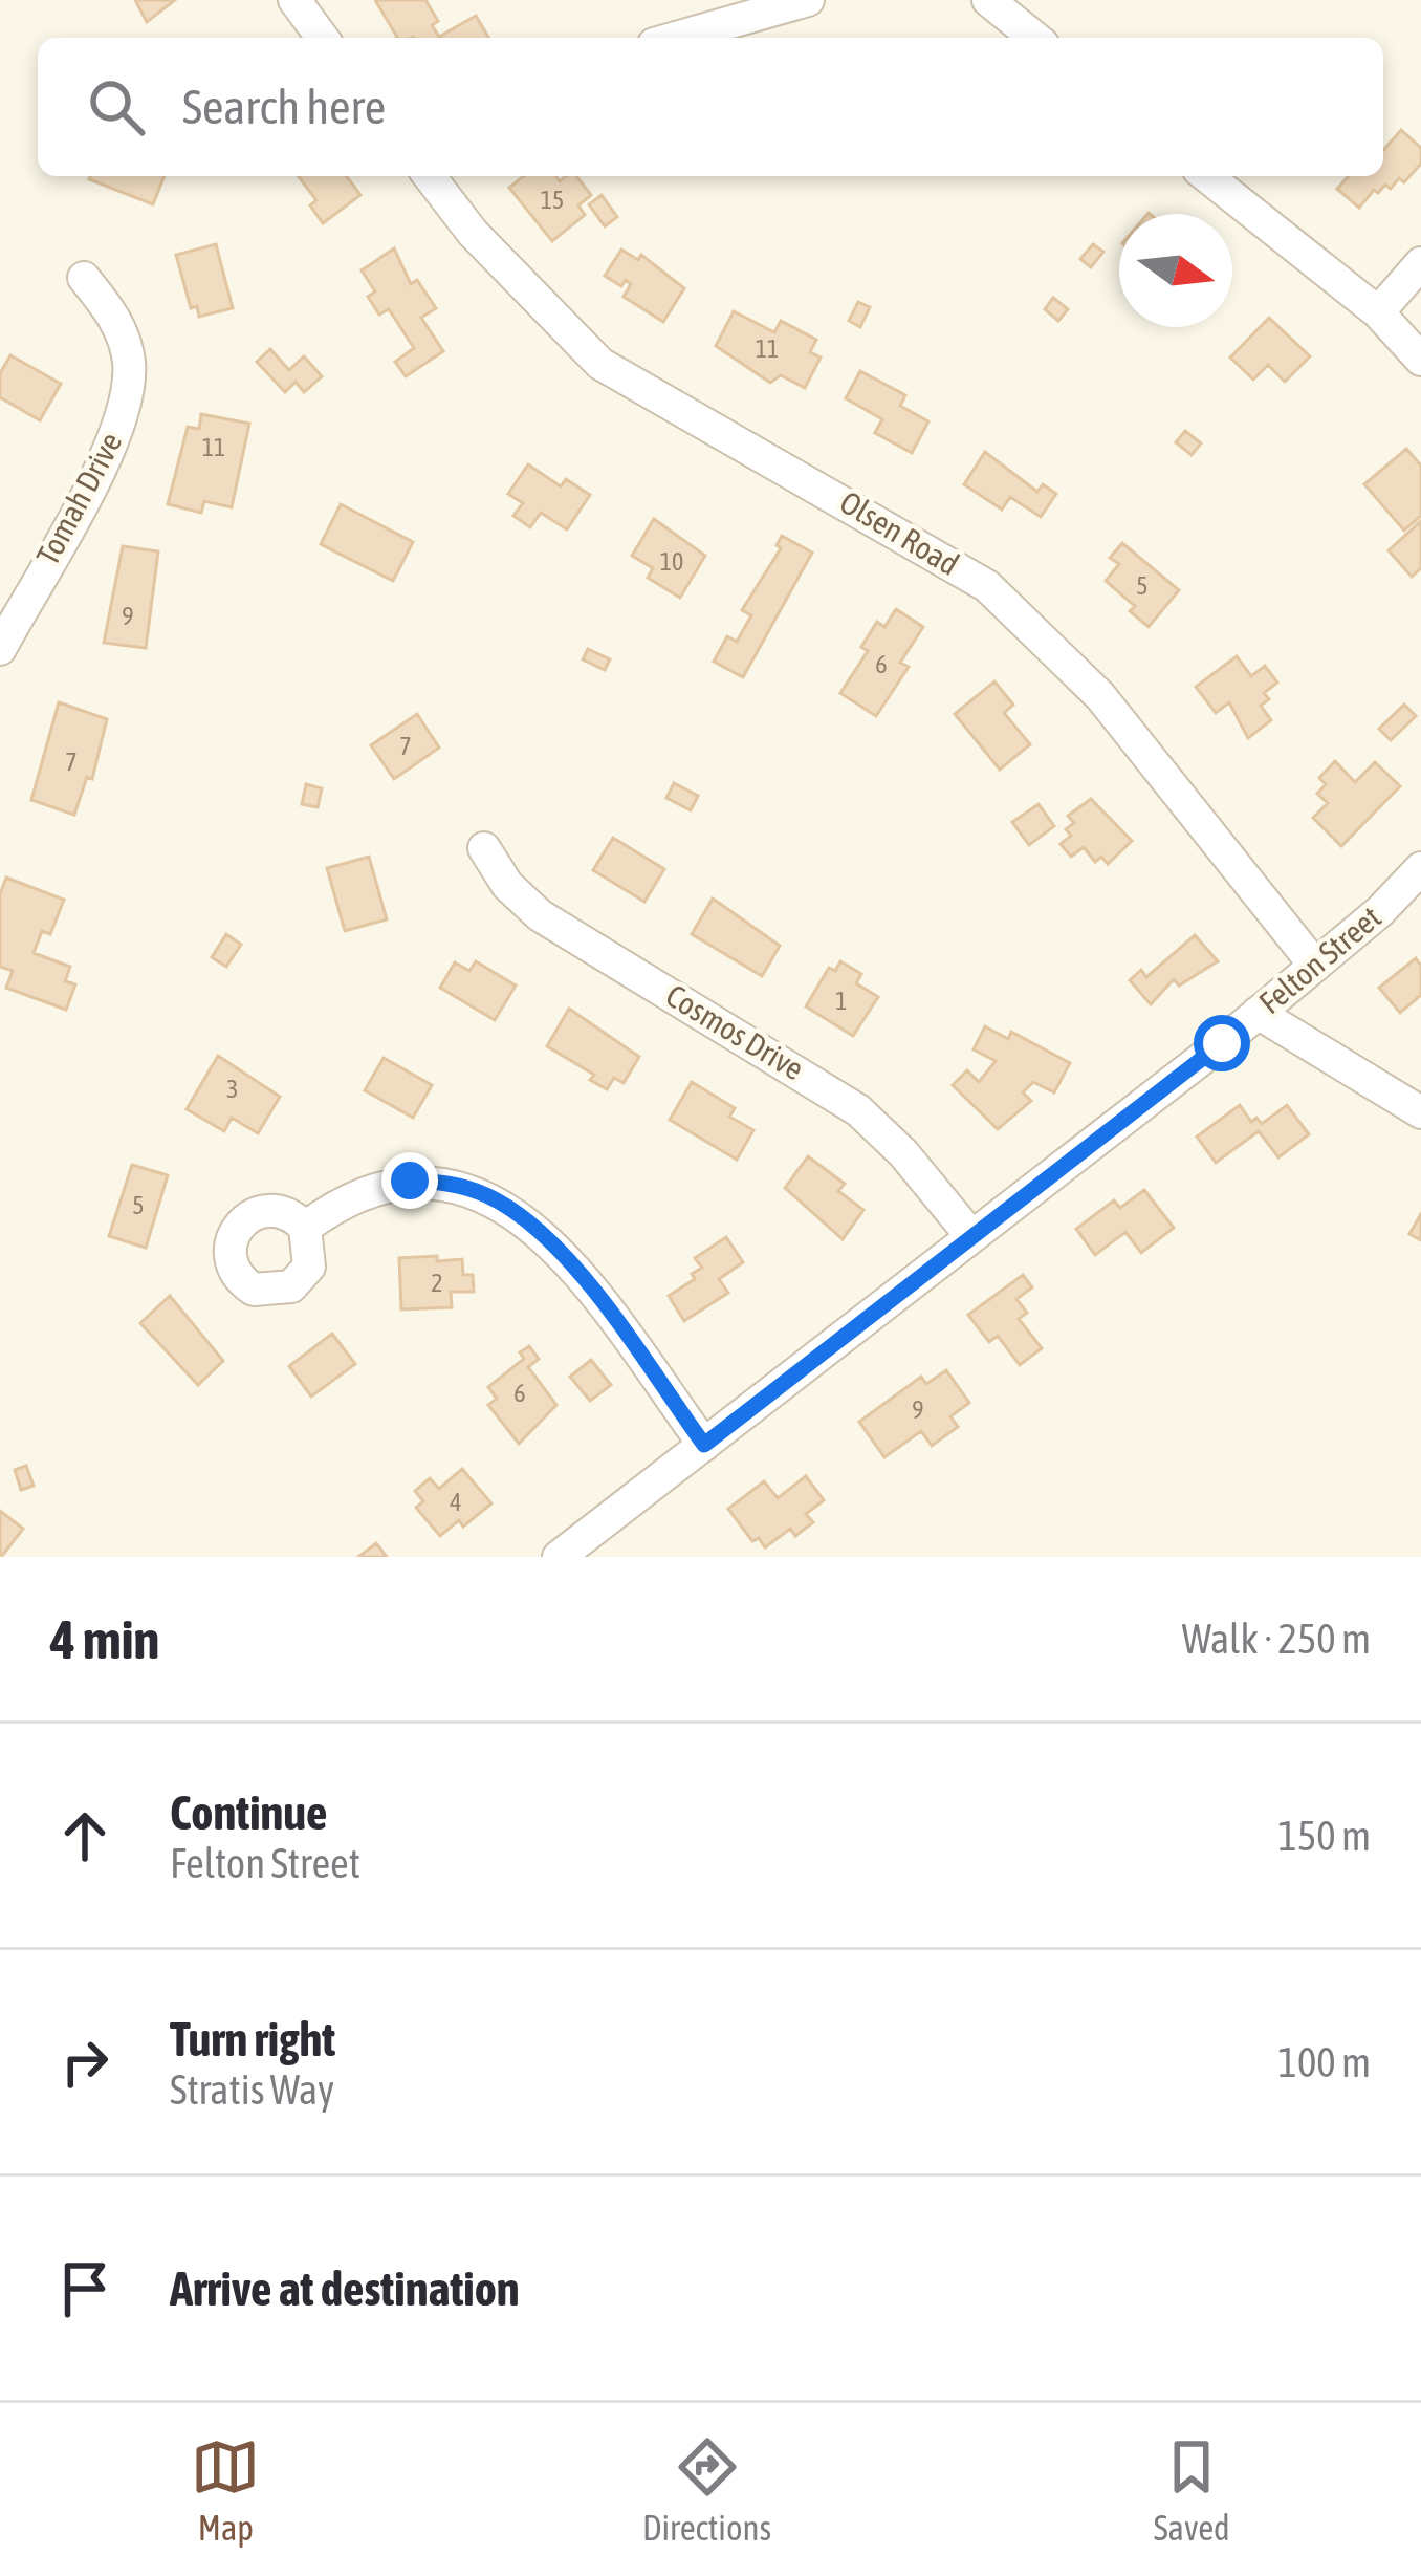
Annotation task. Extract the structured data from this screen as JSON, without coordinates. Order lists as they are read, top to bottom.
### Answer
{
  "streets": {
    "street": [
      "Tomah Drive",
      "Olsen Road",
      "Felton Street",
      "Cosmos Drive"
    ]
  },
  "crossings": [
    ["Olsen Road", "Felton Street"],
    ["Felton Street", "Cosmos Drive"]
  ],
  "house_numbers": [
    "15",
    "11",
    "11",
    "10",
    "5",
    "9",
    "6",
    "7",
    "7",
    "1",
    "3",
    "5",
    "2",
    "6",
    "9",
    "4"
  ],
  "north": "right",
  "page": {
    "search": "Search here",
    "heading": ["4 min", "Walk · 250 m"],
    "list": [
      ["Continue", "Felton Street", "150 m"],
      ["Turn right", "Stratis Way", "100 m"],
      "Arrive at destination"
    ],
    "nav": ["Map", "Directions", "Saved"]
  }
}
